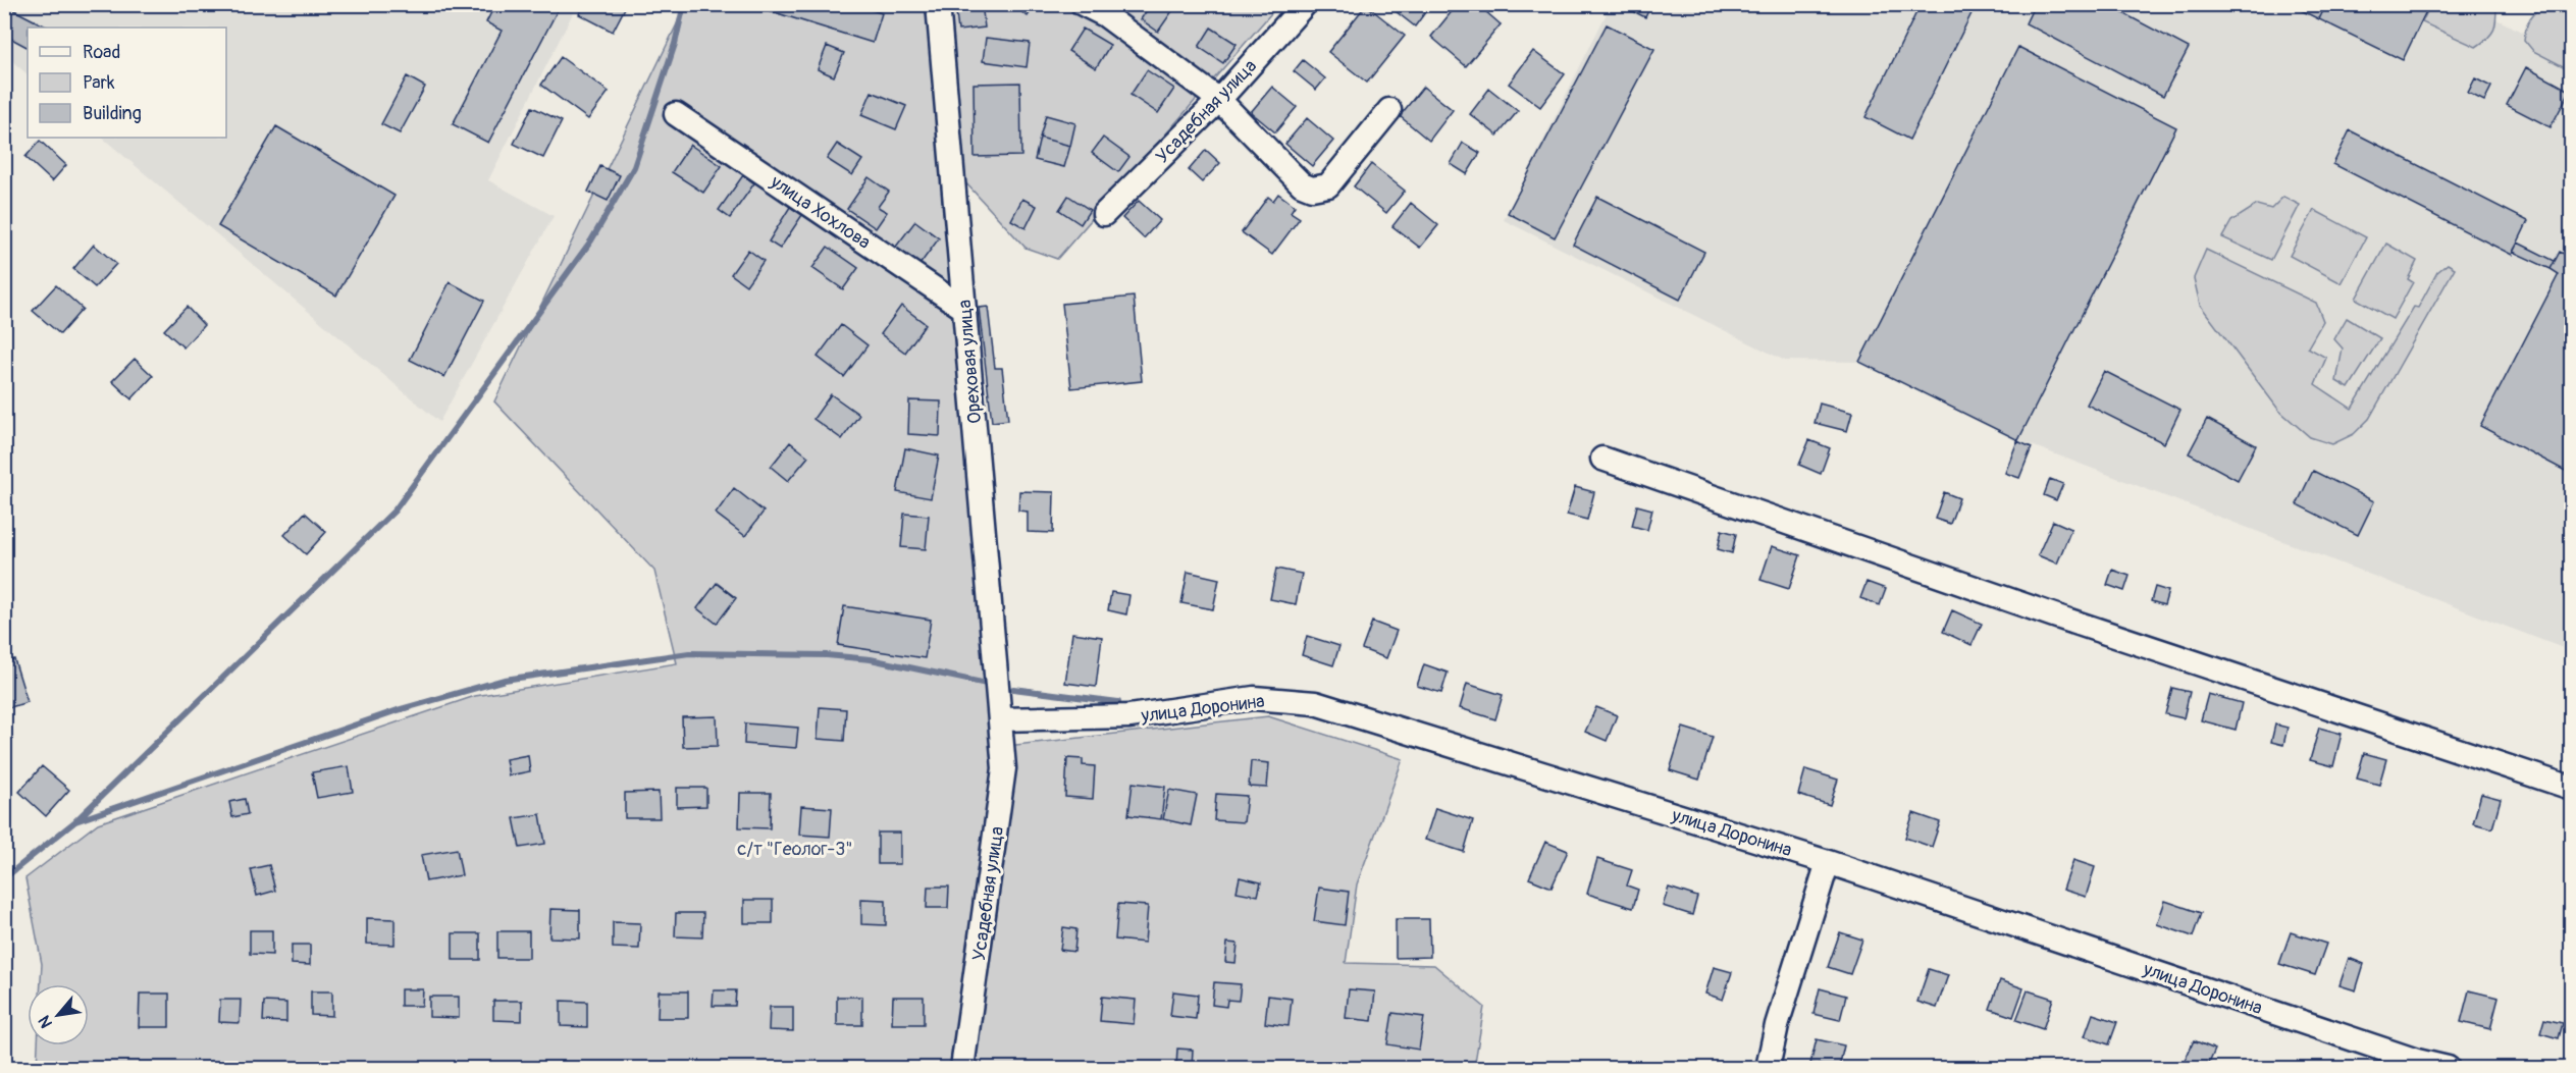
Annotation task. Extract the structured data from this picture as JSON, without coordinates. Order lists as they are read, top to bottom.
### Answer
{
  "streets": {
    "street": [
      "Усадебная улица",
      "улица Хохлова",
      "Ореховая улица",
      "улица Доронина"
    ]
  },
  "crossings": [
    ["Усадебная улица", "Ореховая улица"],
    ["Усадебная улица", "улица Доронина"],
    ["улица Хохлова", "Ореховая улица"],
    ["Ореховая улица", "улица Доронина"]
  ],
  "parks": ["с/т \"Геолог-3\""],
  "legend": ["Road", "Park", "Building"],
  "north": "bottom left"
}
